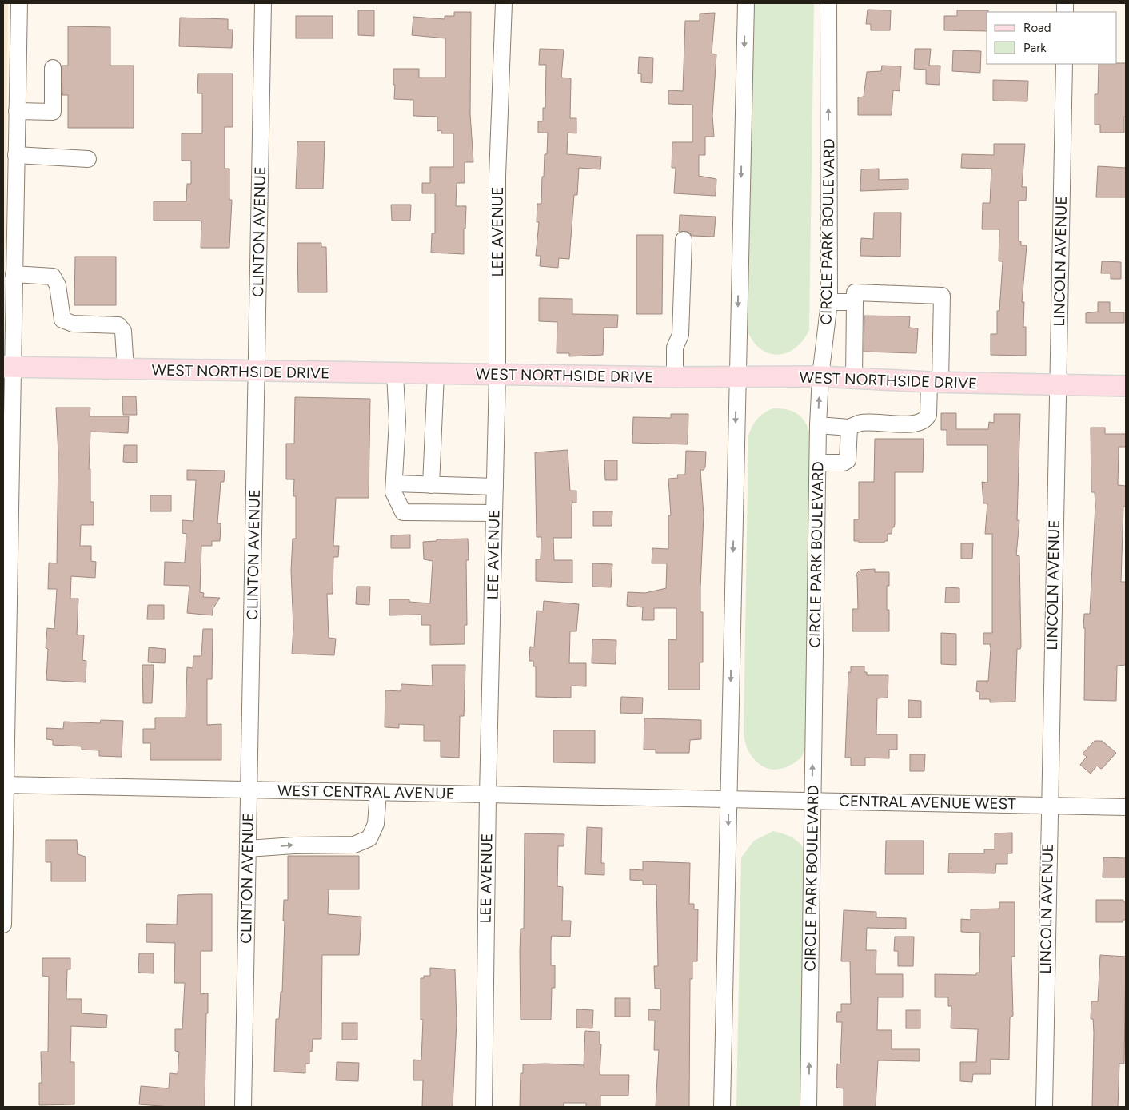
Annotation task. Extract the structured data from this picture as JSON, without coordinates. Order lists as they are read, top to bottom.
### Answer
{
  "streets": {
    "main road": ["WEST NORTHSIDE DRIVE"],
    "street": [
      "CLINTON AVENUE",
      "LEE AVENUE",
      "CIRCLE PARK BOULEVARD",
      "LINCOLN AVENUE",
      "WEST CENTRAL AVENUE",
      "CENTRAL AVENUE WEST"
    ]
  },
  "crossings": [
    ["CLINTON AVENUE", "WEST NORTHSIDE DRIVE"],
    ["CLINTON AVENUE", "WEST CENTRAL AVENUE"],
    ["LEE AVENUE", "WEST NORTHSIDE DRIVE"],
    ["LEE AVENUE", "WEST CENTRAL AVENUE"],
    ["CIRCLE PARK BOULEVARD", "WEST NORTHSIDE DRIVE"],
    ["CIRCLE PARK BOULEVARD", "CENTRAL AVENUE WEST"],
    ["LINCOLN AVENUE", "WEST NORTHSIDE DRIVE"],
    ["LINCOLN AVENUE", "CENTRAL AVENUE WEST"],
    ["WEST CENTRAL AVENUE", "CENTRAL AVENUE WEST"]
  ],
  "legend": ["Road", "Park"]
}
